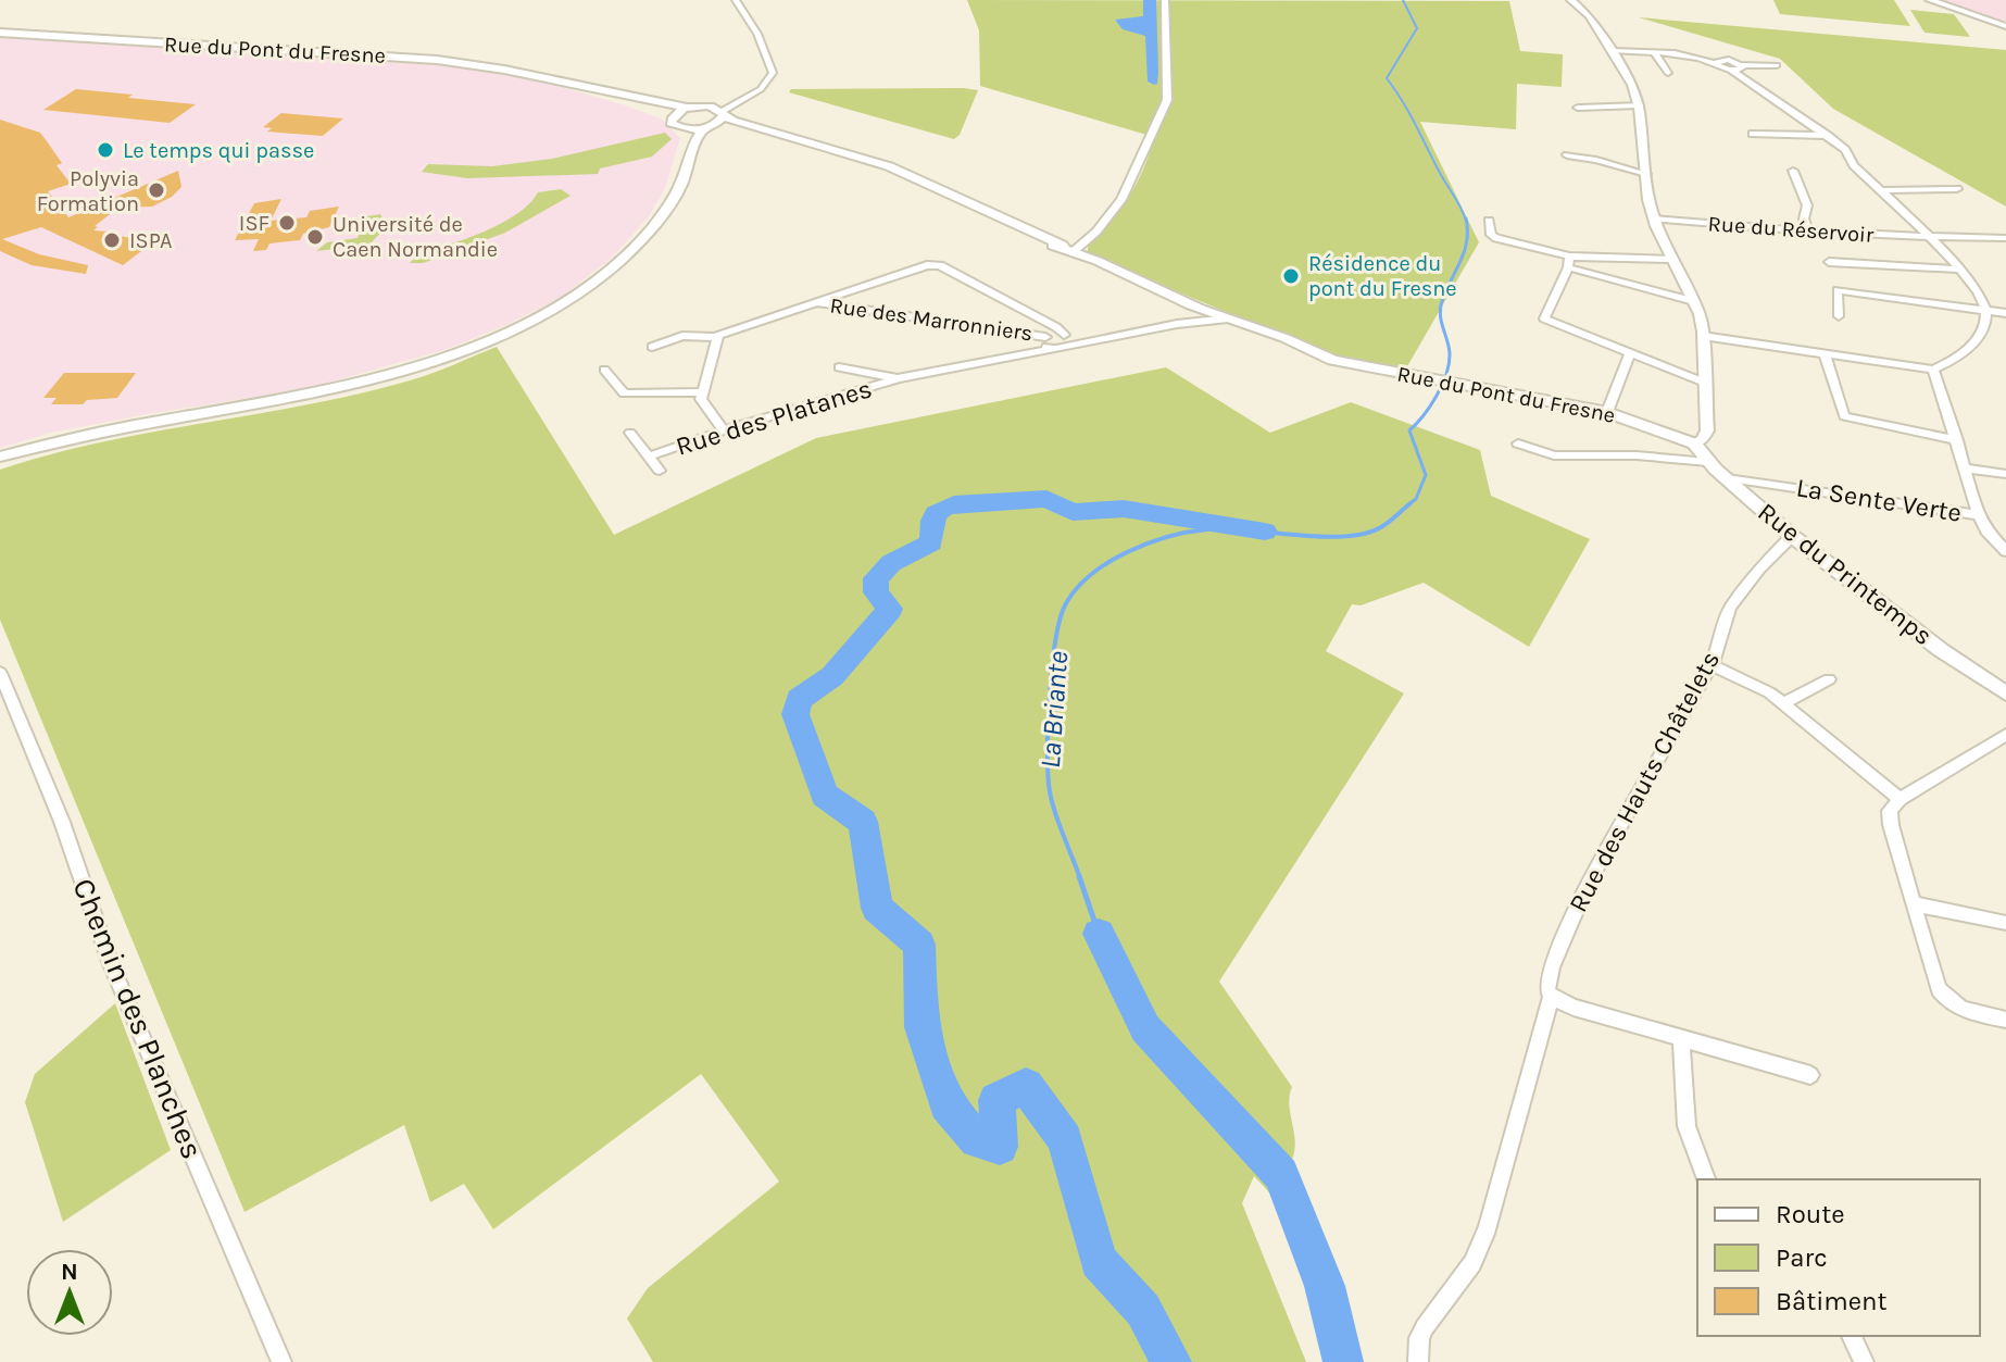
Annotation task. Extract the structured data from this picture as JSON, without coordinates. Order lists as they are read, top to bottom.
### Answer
{
  "streets": {
    "main road": ["Rue du Pont du Fresne", "Rue du Printemps"],
    "street": [
      "Rue du Réservoir",
      "Rue des Marronniers",
      "Rue des Platanes",
      "La Sente Verte",
      "Rue des Hauts Châtelets",
      "Chemin des Planches"
    ]
  },
  "crossings": [
    ["Rue du Pont du Fresne", "Rue du Printemps"],
    ["La Sente Verte", "Rue du Printemps"],
    ["Rue du Printemps", "Rue des Hauts Châtelets"]
  ],
  "water": ["La Briante"],
  "places": [
    "Le temps qui passe",
    "Polyvia Formation",
    "ISF",
    "Université de Caen Normandie",
    "ISPA",
    "Résidence du pont du Fresne"
  ],
  "legend": ["Route", "Parc", "Bâtiment"],
  "north": "top"
}
